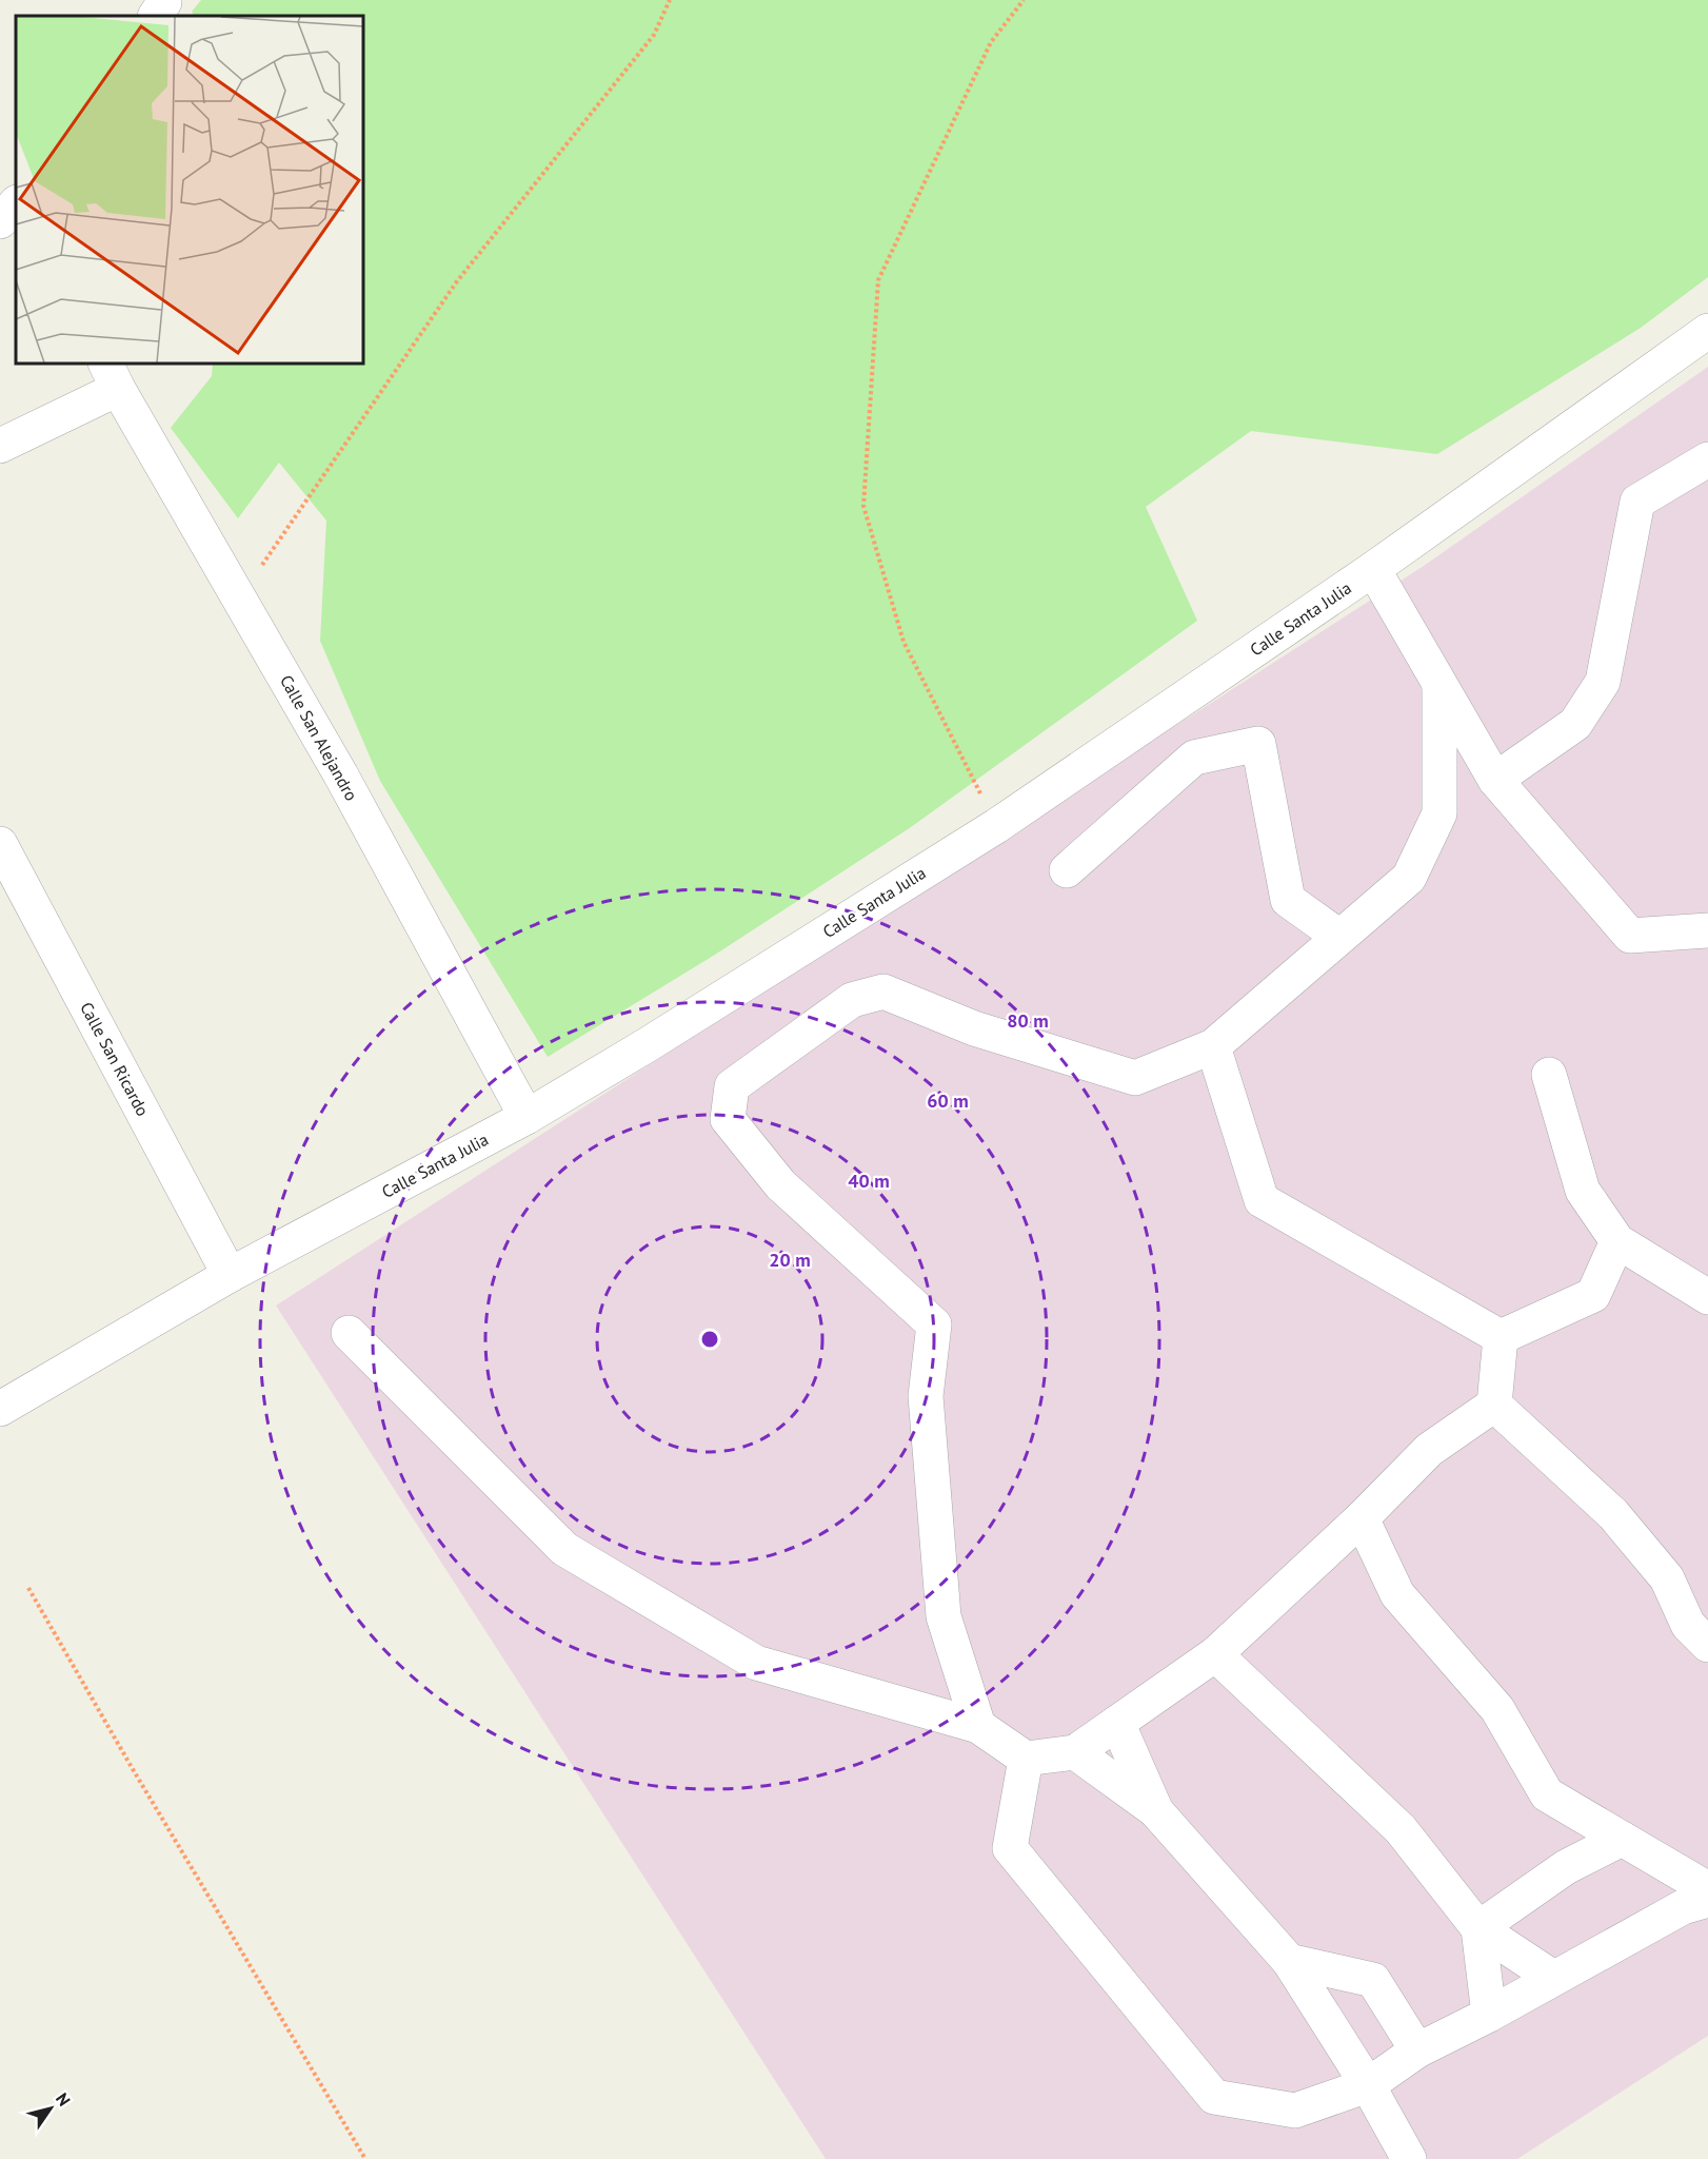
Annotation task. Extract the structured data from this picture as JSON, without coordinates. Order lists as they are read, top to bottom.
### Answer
{
  "streets": {
    "street": ["Calle Santa Julia", "Calle San Alejandro", "Calle San Ricardo"]
  },
  "crossings": [
    ["Calle Santa Julia", "Calle San Alejandro"],
    ["Calle Santa Julia", "Calle San Ricardo"]
  ],
  "north": "top right",
  "rings": [
    "80 m",
    "60 m",
    "40 m",
    "20 m"
  ]
}
